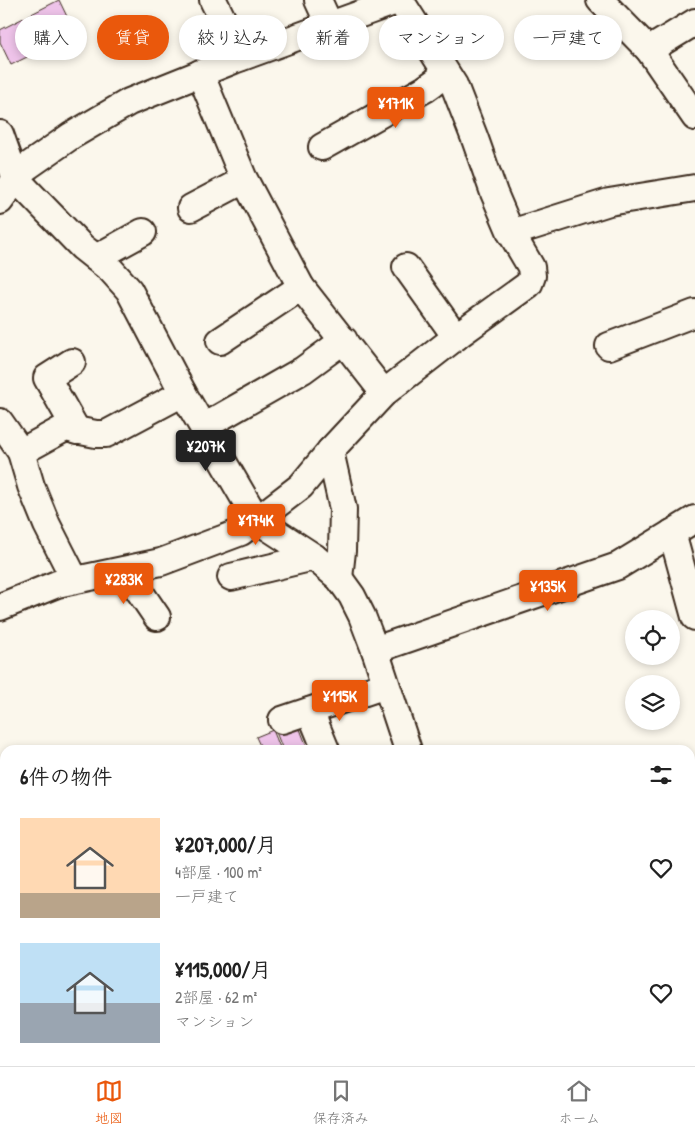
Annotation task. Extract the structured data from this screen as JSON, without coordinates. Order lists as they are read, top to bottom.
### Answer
{
  "page": {
    "chip": [
      "購入",
      "賃貸",
      "絞り込み",
      "新着",
      "マンション",
      "一戸建て"
    ],
    "price": [
      "¥171K",
      "¥207K",
      "¥174K",
      "¥283K",
      "¥135K",
      "¥115K"
    ],
    "heading": "6件の物件",
    "list": [
      {
        "name": "¥207,000/月",
        "note": "4部屋 · 100 m² · 一戸建て"
      },
      {
        "name": "¥115,000/月",
        "note": "2部屋 · 62 m² · マンション"
      }
    ],
    "tabs": ["地図", "保存済み", "ホーム"]
  }
}
